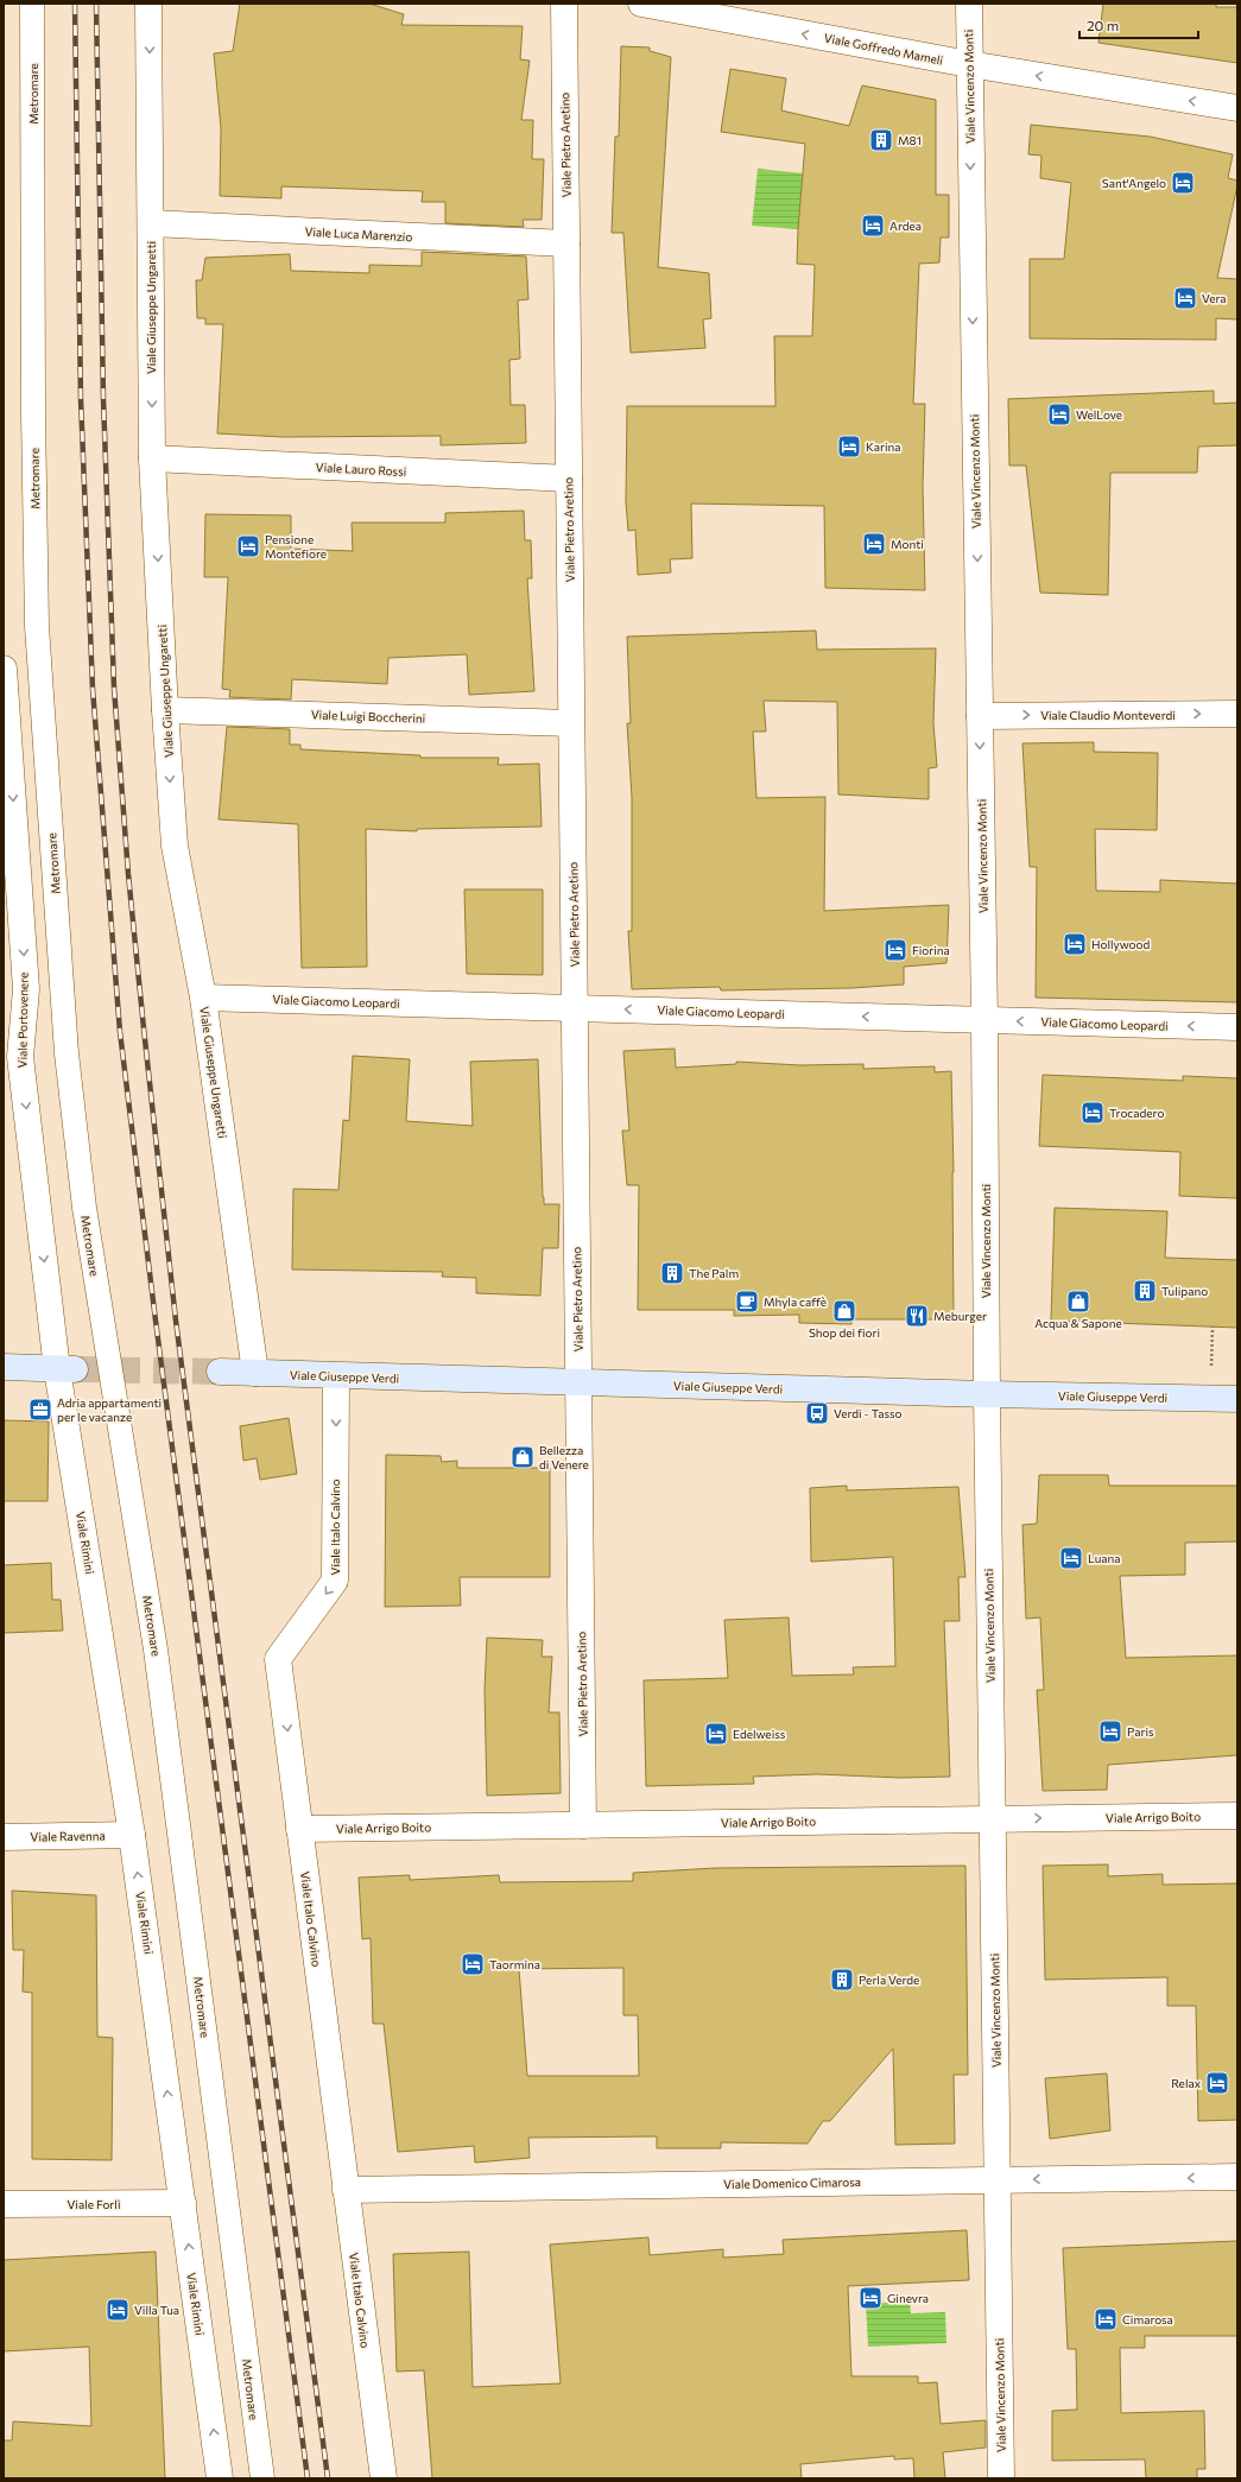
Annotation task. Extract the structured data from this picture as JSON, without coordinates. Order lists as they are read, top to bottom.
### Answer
{
  "streets": {
    "street": [
      "Viale Goffredo Mameli",
      "Viale Vincenzo Monti",
      "Viale Pietro Aretino",
      "Viale Luca Marenzio",
      "Viale Giuseppe Ungaretti",
      "Viale Lauro Rossi",
      "Viale Claudio Monteverdi",
      "Viale Luigi Boccherini",
      "Viale Giacomo Leopardi",
      "Viale Portovenere",
      "Viale Giuseppe Verdi",
      "Viale Italo Calvino",
      "Viale Rimini",
      "Viale Arrigo Boito",
      "Viale Ravenna",
      "Viale Domenico Cimarosa",
      "Viale Forlì"
    ],
    "lane": ["Metromare"]
  },
  "crossings": [
    ["Viale Goffredo Mameli", "Viale Vincenzo Monti"],
    ["Viale Vincenzo Monti", "Viale Claudio Monteverdi"],
    ["Viale Vincenzo Monti", "Viale Giacomo Leopardi"],
    ["Viale Vincenzo Monti", "Viale Giuseppe Verdi"],
    ["Viale Vincenzo Monti", "Viale Arrigo Boito"],
    ["Viale Vincenzo Monti", "Viale Domenico Cimarosa"],
    ["Viale Pietro Aretino", "Viale Luca Marenzio"],
    ["Viale Pietro Aretino", "Viale Lauro Rossi"],
    ["Viale Pietro Aretino", "Viale Luigi Boccherini"],
    ["Viale Pietro Aretino", "Viale Giacomo Leopardi"],
    ["Viale Pietro Aretino", "Viale Giuseppe Verdi"],
    ["Viale Pietro Aretino", "Viale Arrigo Boito"],
    ["Viale Luca Marenzio", "Viale Giuseppe Ungaretti"],
    ["Viale Giuseppe Ungaretti", "Viale Lauro Rossi"],
    ["Viale Giuseppe Ungaretti", "Viale Luigi Boccherini"],
    ["Viale Giuseppe Ungaretti", "Viale Giacomo Leopardi"],
    ["Viale Giuseppe Ungaretti", "Viale Giuseppe Verdi"],
    ["Viale Portovenere", "Viale Rimini"],
    ["Viale Giuseppe Verdi", "Viale Italo Calvino"],
    ["Viale Italo Calvino", "Viale Arrigo Boito"],
    ["Viale Italo Calvino", "Viale Domenico Cimarosa"],
    ["Viale Rimini", "Viale Ravenna"],
    ["Viale Rimini", "Viale Forlì"]
  ],
  "one_way": [
    "Viale Goffredo Mameli",
    "Viale Vincenzo Monti",
    "Viale Giuseppe Ungaretti",
    "Viale Claudio Monteverdi",
    "Viale Giacomo Leopardi",
    "Viale Portovenere",
    "Viale Italo Calvino",
    "Viale Rimini"
  ],
  "places": {
    "building": [
      "M81",
      "The Palm",
      "Tulipano",
      "Perla Verde"
    ],
    "hotel": [
      "Sant'Angelo",
      "Ardea",
      "Vera",
      "WelLove",
      "Karina",
      "Monti",
      "Pensione Montefiore",
      "Hollywood",
      "Fiorina",
      "Trocadero",
      "Luana",
      "Paris",
      "Edelweiss",
      "Taormina",
      "Relax",
      "Ginevra",
      "Villa Tua",
      "Cimarosa"
    ],
    "cafe": ["Mhyla caffè"],
    "shop": ["Acqua & Sapone", "Shop dei fiori", "Bellezza di Venere"],
    "restaurant": ["Meburger"],
    "office": ["Adria appartamenti per le vacanze"],
    "bus stop": ["Verdi - Tasso"]
  },
  "scale_bar": "20 m"
}
